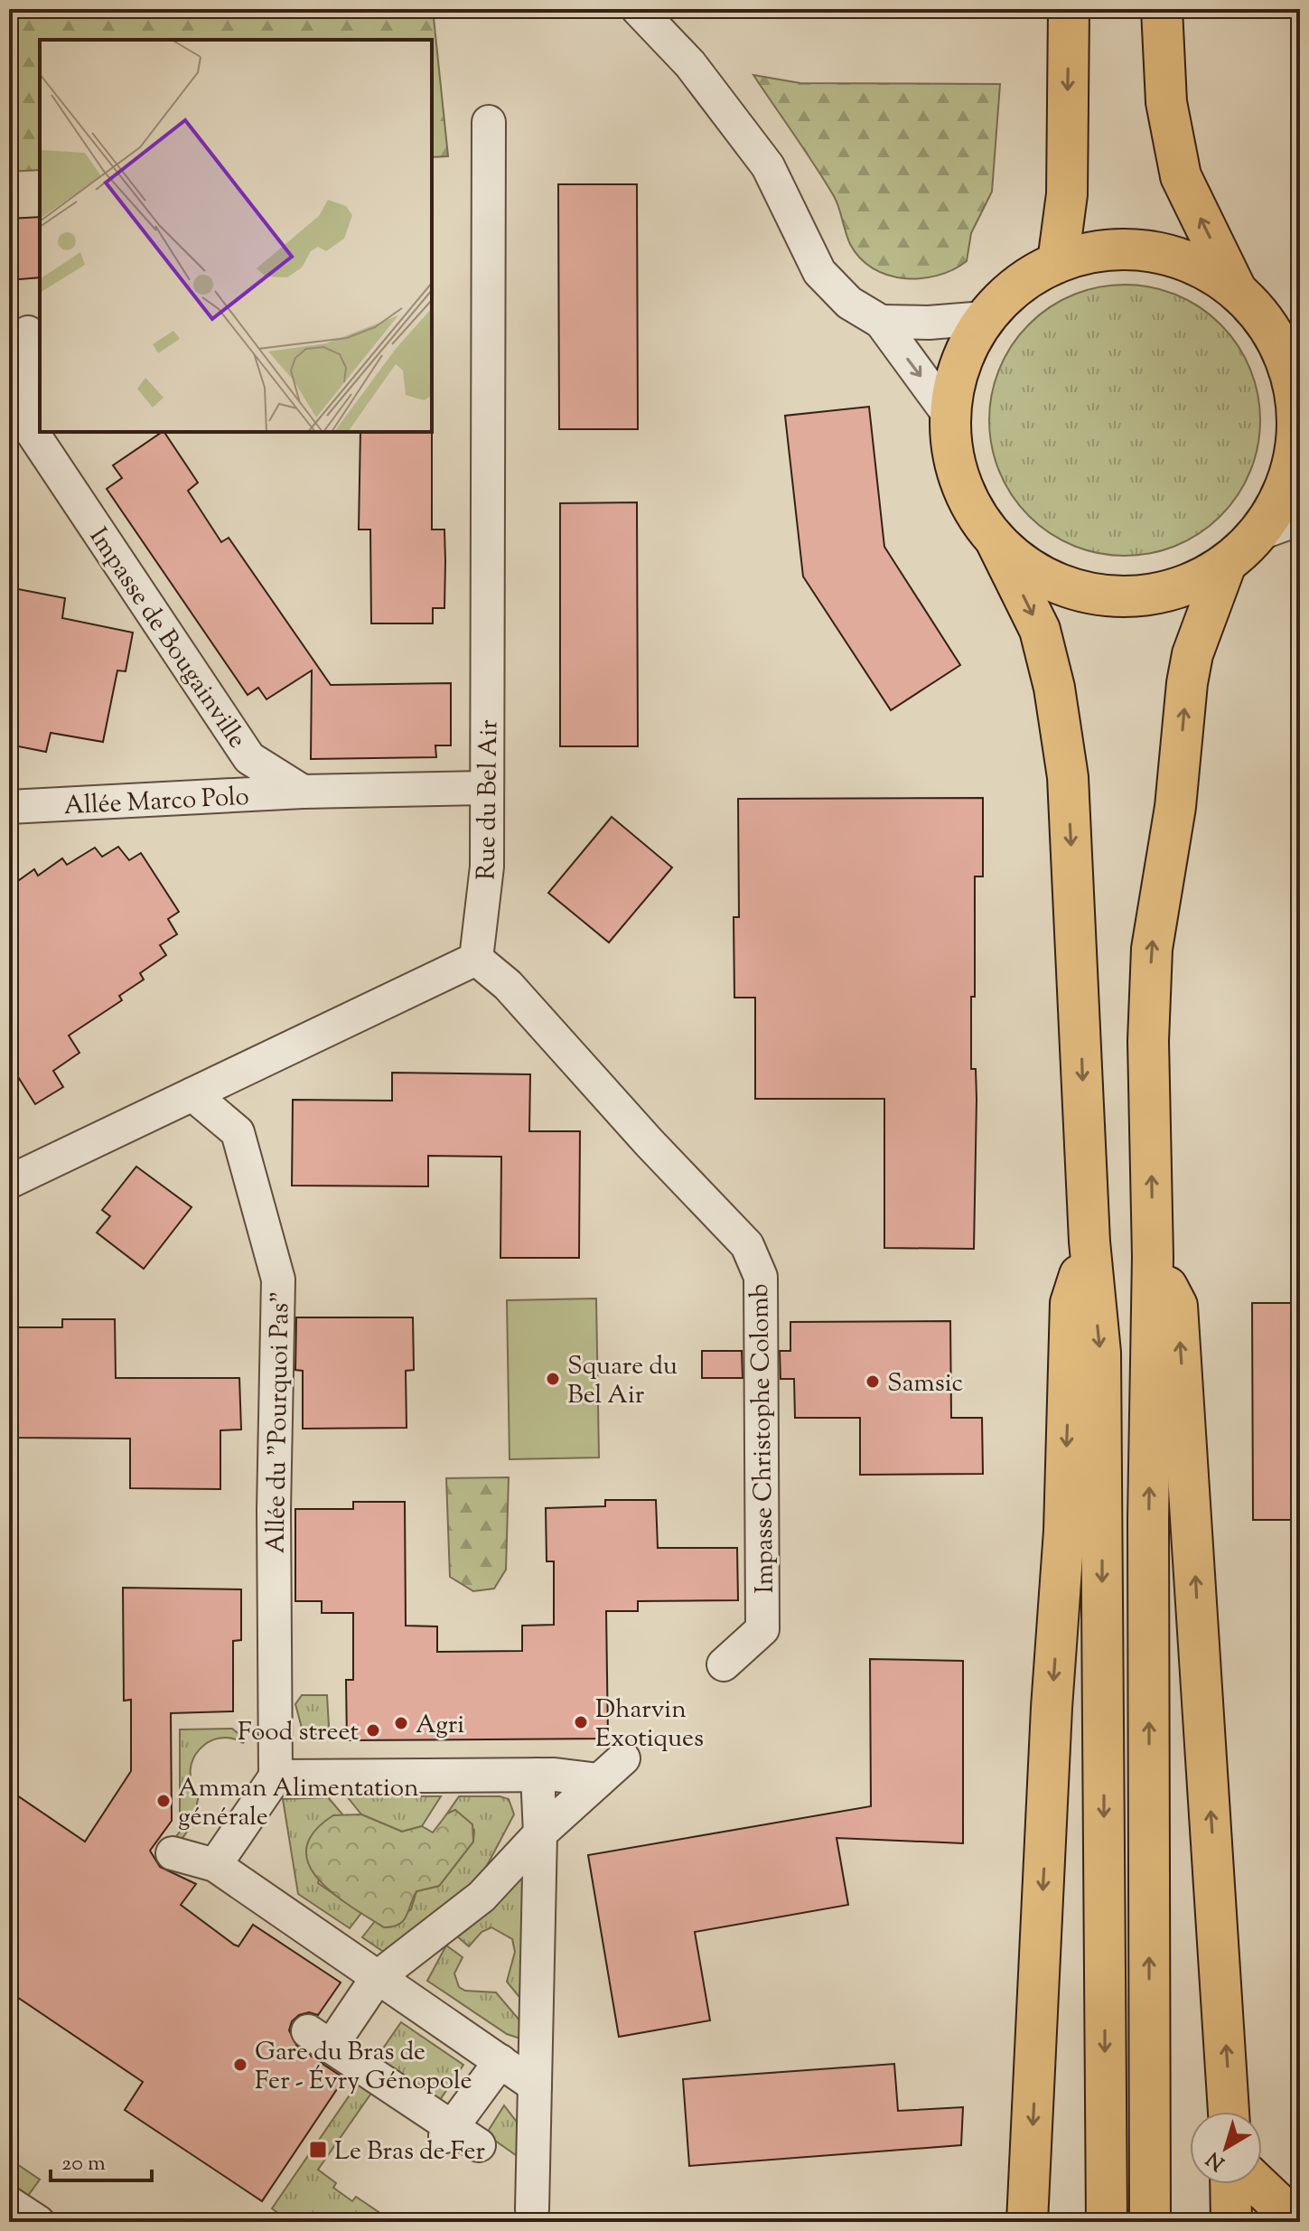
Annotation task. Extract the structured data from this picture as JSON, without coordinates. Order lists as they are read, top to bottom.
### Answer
{
  "streets": {
    "street": [
      "Impasse de Bougainville",
      "Allée Marco Polo",
      "Rue du Bel Air",
      "Allée du \"Pourquoi Pas\"",
      "Impasse Christophe Colomb"
    ]
  },
  "crossings": [
    ["Impasse de Bougainville", "Allée Marco Polo"],
    ["Rue du Bel Air", "Impasse Christophe Colomb"]
  ],
  "places": {
    "other": [
      "Square du Bel Air",
      "Samsic",
      "Dharvin Exotiques",
      "Agri",
      "Food street",
      "Amman Alimentation générale",
      "Gare du Bras de Fer - Évry Génopole"
    ],
    "transit": ["Le Bras de Fer"]
  },
  "scale_bar": "20 m",
  "north": "bottom left"
}
